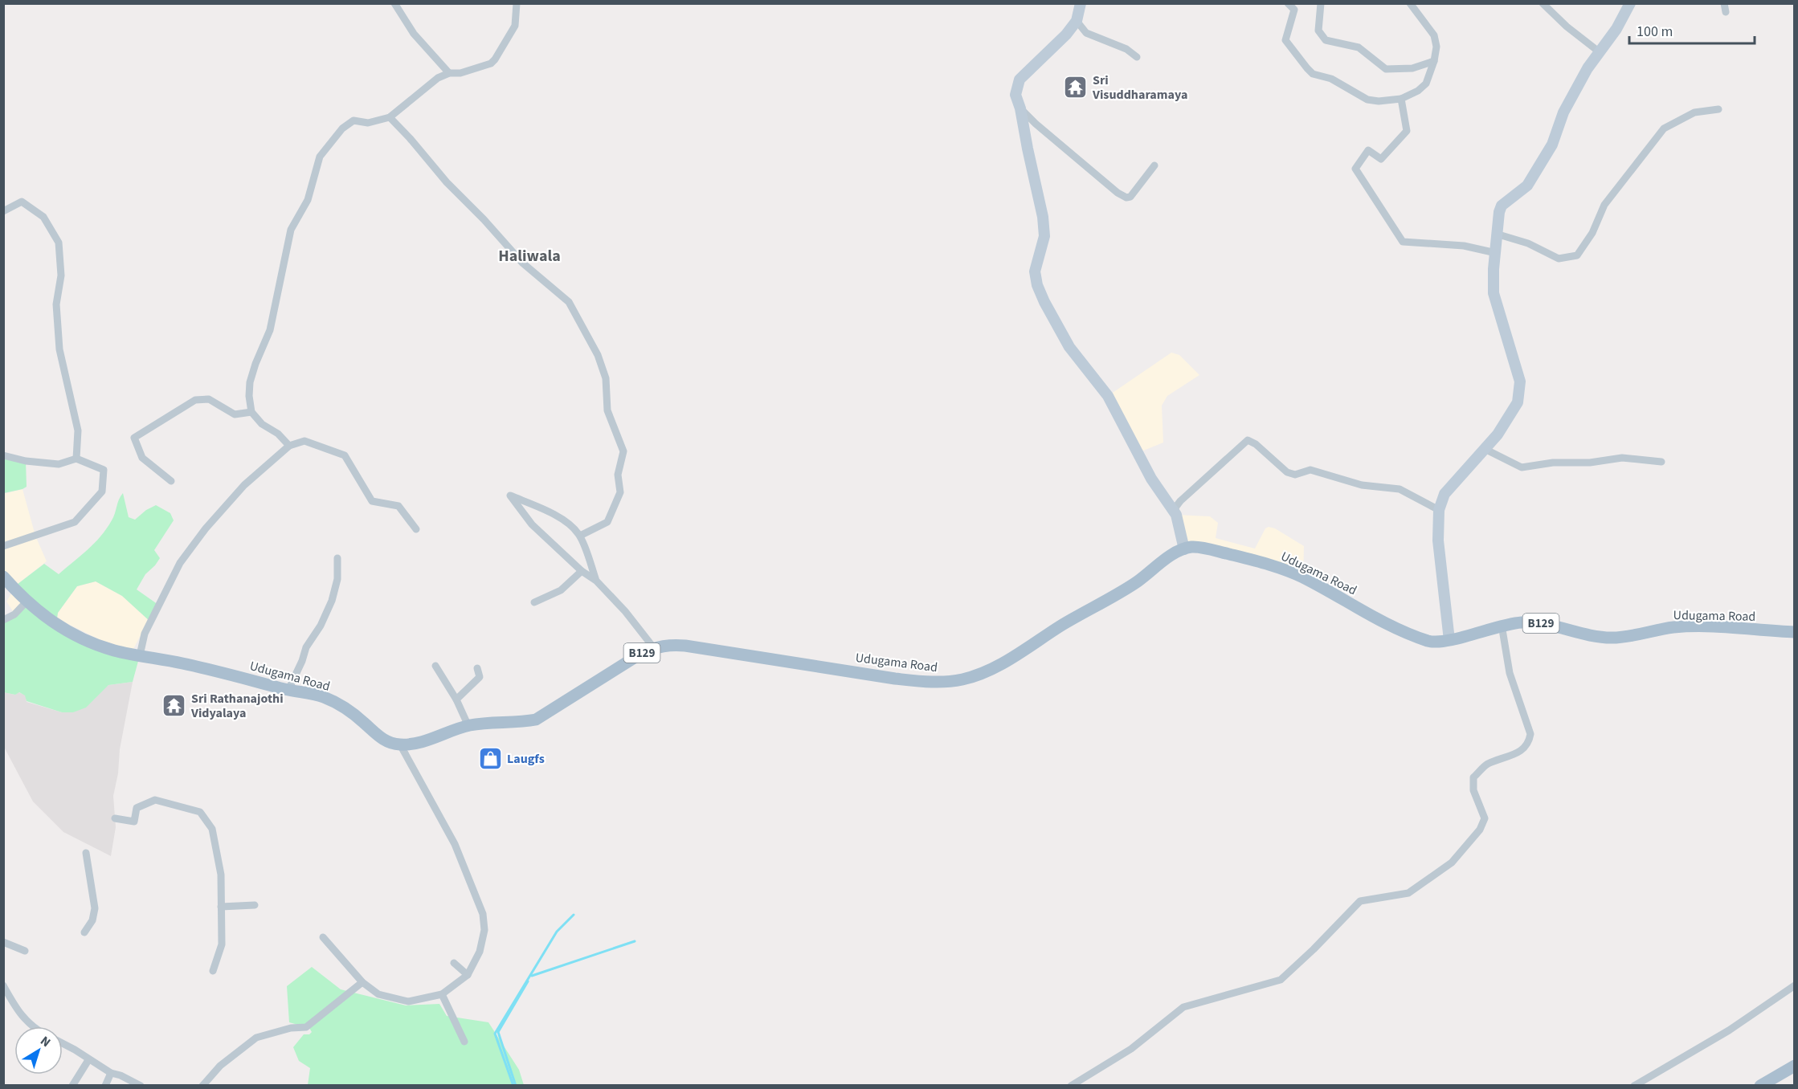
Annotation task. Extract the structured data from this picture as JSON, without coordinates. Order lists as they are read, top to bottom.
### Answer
{
  "streets": {
    "main road": ["Udugama Road", "B129"]
  },
  "districts": ["Haliwala"],
  "places": {
    "temple": ["Sri Visuddharamaya", "Sri Rathanajothi Vidyalaya"],
    "shop": ["Laugfs"]
  },
  "scale_bar": "100 m",
  "north": "top right"
}
